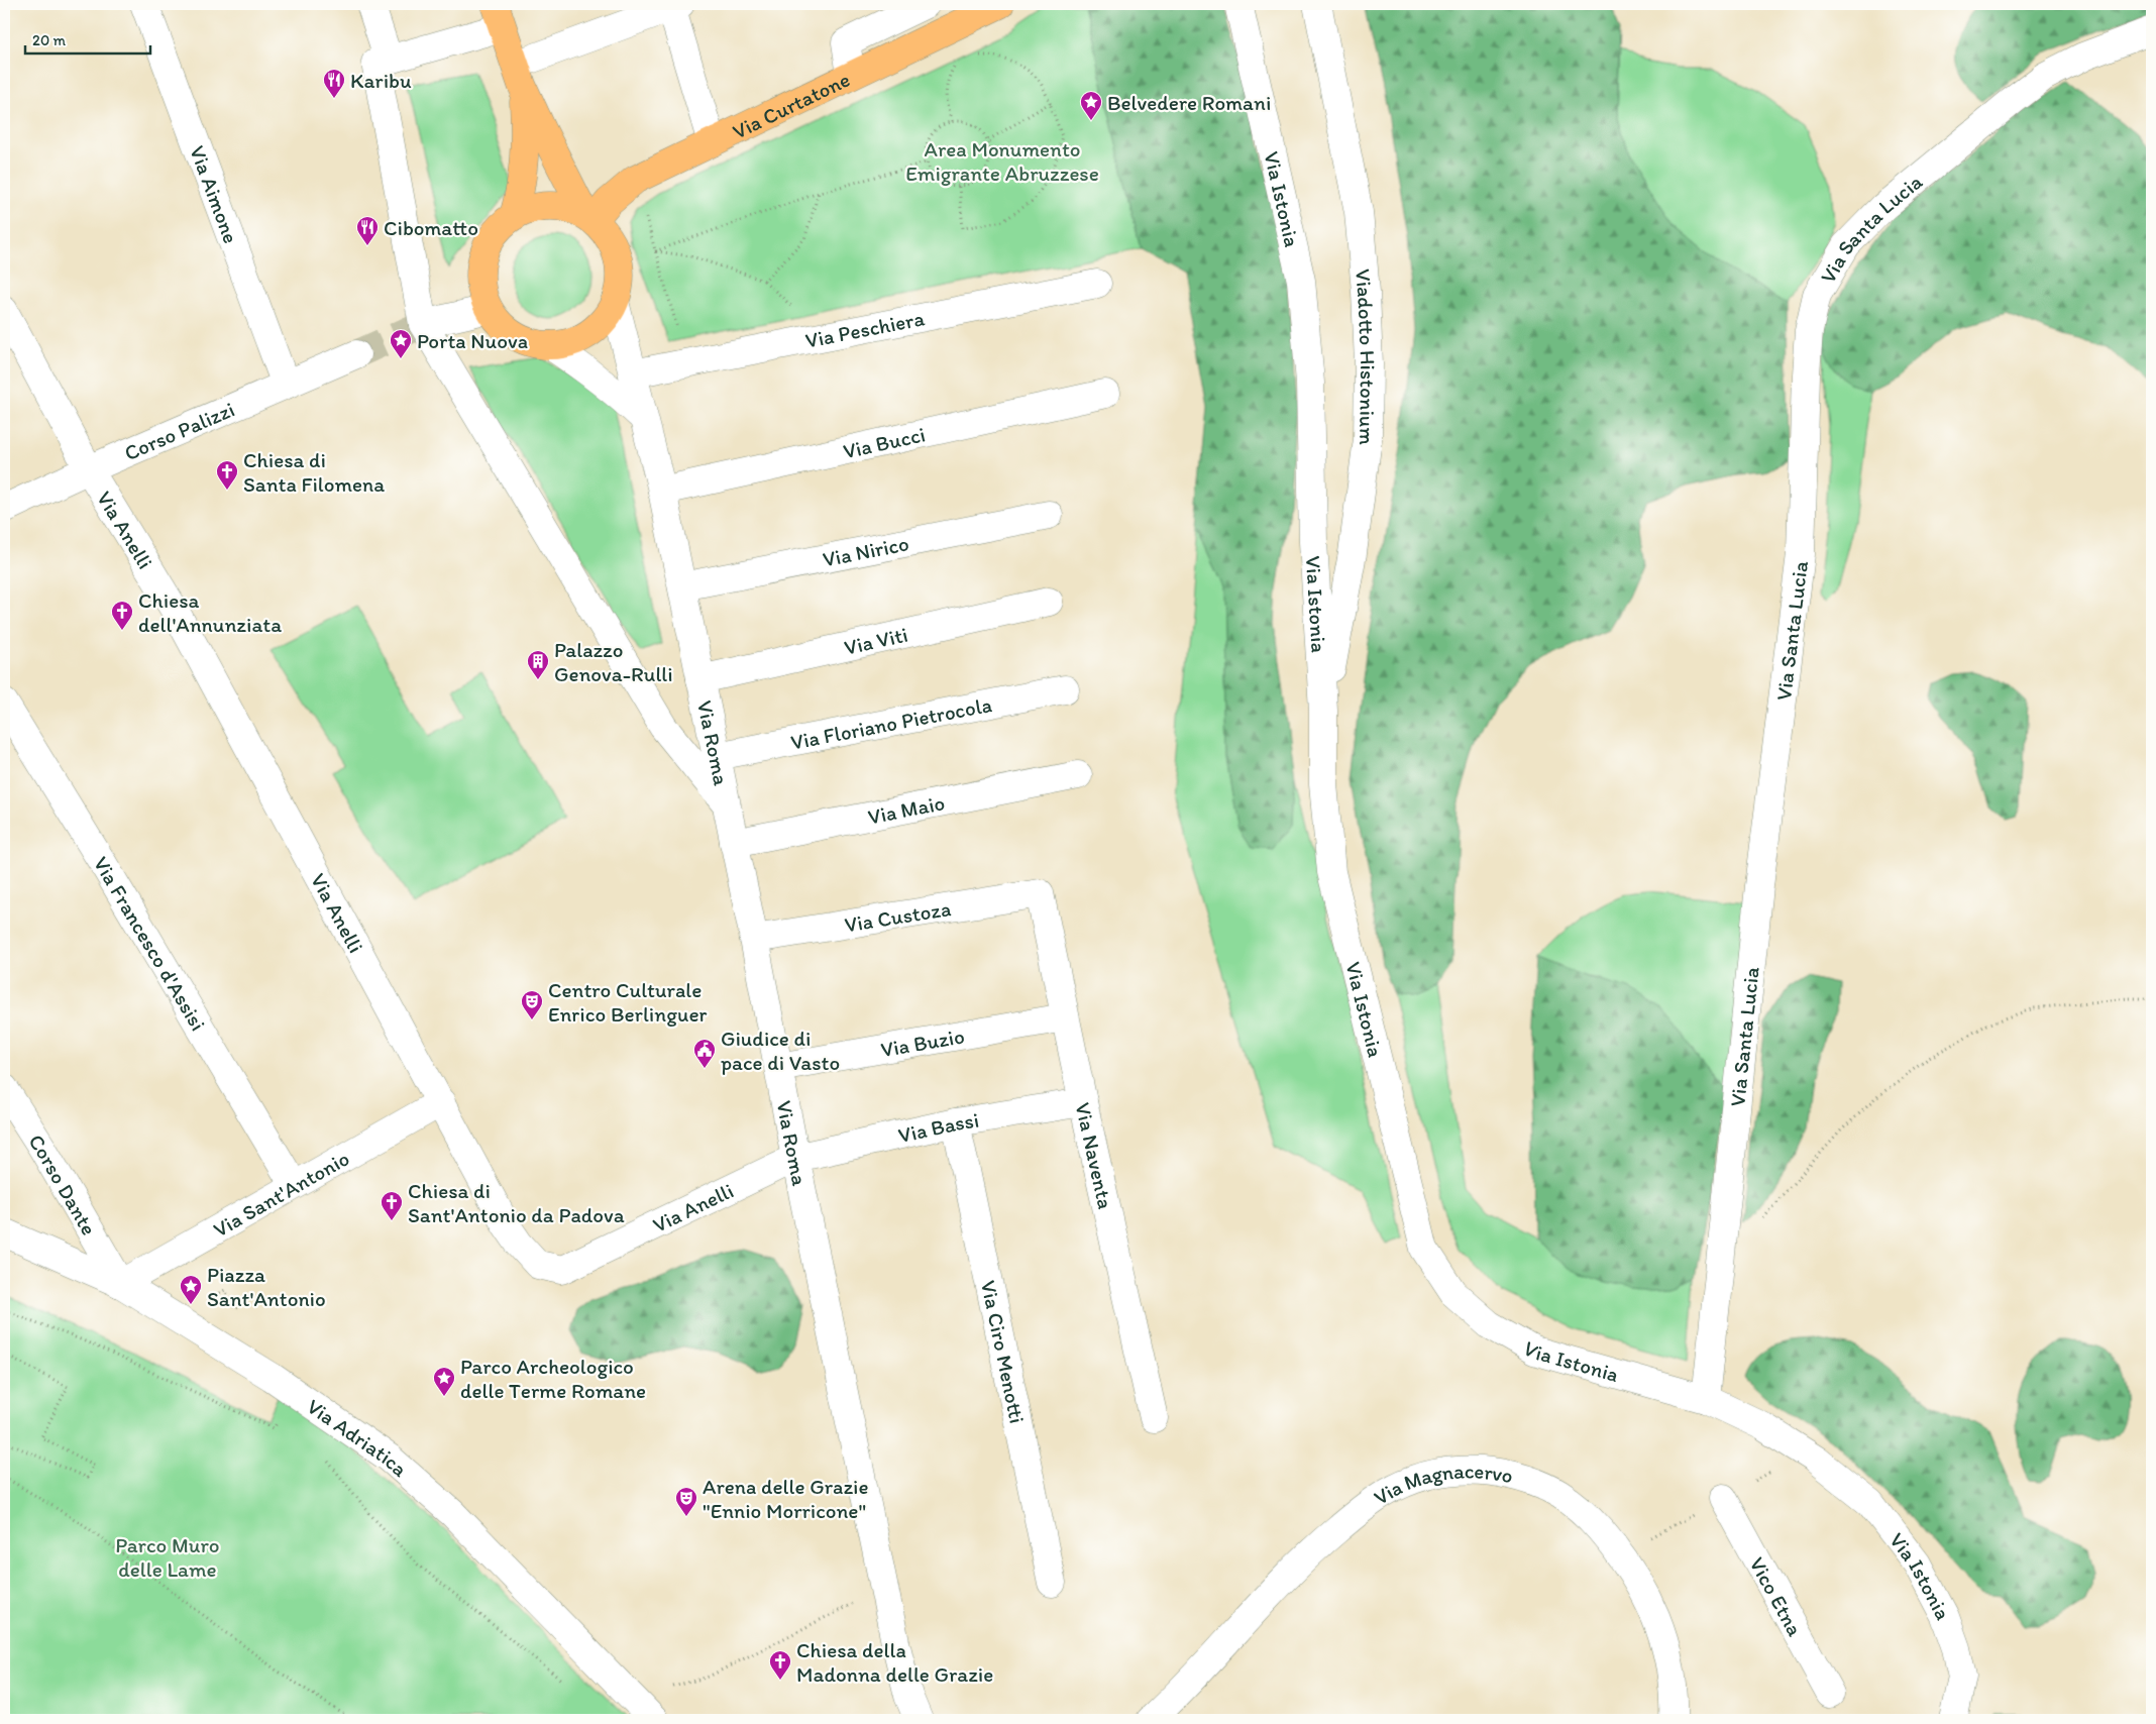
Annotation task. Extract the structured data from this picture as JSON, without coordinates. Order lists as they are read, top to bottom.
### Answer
{
  "streets": {
    "main road": ["Via Curtatone"],
    "street": [
      "Via Aimone",
      "Via Istonia",
      "Via Santa Lucia",
      "Via Peschiera",
      "Viadotto Histonium",
      "Corso Palizzi",
      "Via Bucci",
      "Via Anelli",
      "Via Nirico",
      "Via Viti",
      "Via Floriano Pietrocola",
      "Via Roma",
      "Via Maio",
      "Via Custoza",
      "Via Francesco d'Assisi",
      "Via Buzio",
      "Via Bassi",
      "Via Naventa",
      "Corso Dante",
      "Via Sant'Antonio",
      "Via Ciro Menotti",
      "Via Adriatica",
      "Via Magnacervo",
      "Vico Etna"
    ]
  },
  "crossings": [
    ["Via Curtatone", "Via Roma"],
    ["Via Aimone", "Corso Palizzi"],
    ["Via Istonia", "Via Santa Lucia"],
    ["Via Istonia", "Viadotto Histonium"],
    ["Via Peschiera", "Via Roma"],
    ["Corso Palizzi", "Via Anelli"],
    ["Via Bucci", "Via Roma"],
    ["Via Anelli", "Via Roma"],
    ["Via Anelli", "Via Bassi"],
    ["Via Anelli", "Via Sant'Antonio"],
    ["Via Nirico", "Via Roma"],
    ["Via Viti", "Via Roma"],
    ["Via Floriano Pietrocola", "Via Roma"],
    ["Via Roma", "Via Maio"],
    ["Via Roma", "Via Custoza"],
    ["Via Roma", "Via Buzio"],
    ["Via Roma", "Via Bassi"],
    ["Via Custoza", "Via Naventa"],
    ["Via Francesco d'Assisi", "Via Sant'Antonio"],
    ["Via Buzio", "Via Naventa"],
    ["Via Bassi", "Via Naventa"],
    ["Via Bassi", "Via Ciro Menotti"],
    ["Corso Dante", "Via Sant'Antonio"],
    ["Corso Dante", "Via Adriatica"],
    ["Via Sant'Antonio", "Via Adriatica"]
  ],
  "parks": ["Area Monumento Emigrante Abruzzese", "Parco Muro delle Lame"],
  "places": {
    "restaurant": ["Karibu", "Cibomatto"],
    "place": [
      "Belvedere Romani",
      "Porta Nuova",
      "Piazza Sant'Antonio",
      "Parco Archeologico delle Terme Romane"
    ],
    "church": [
      "Chiesa di Santa Filomena",
      "Chiesa dell'Annunziata",
      "Chiesa di Sant'Antonio da Padova",
      "Chiesa della Madonna delle Grazie"
    ],
    "building": ["Palazzo Genova-Rulli"],
    "theatre": ["Centro Culturale Enrico Berlinguer", "Arena delle Grazie \"Ennio Morricone\""],
    "public building": ["Giudice di pace di Vasto"]
  },
  "scale_bar": "20 m"
}
